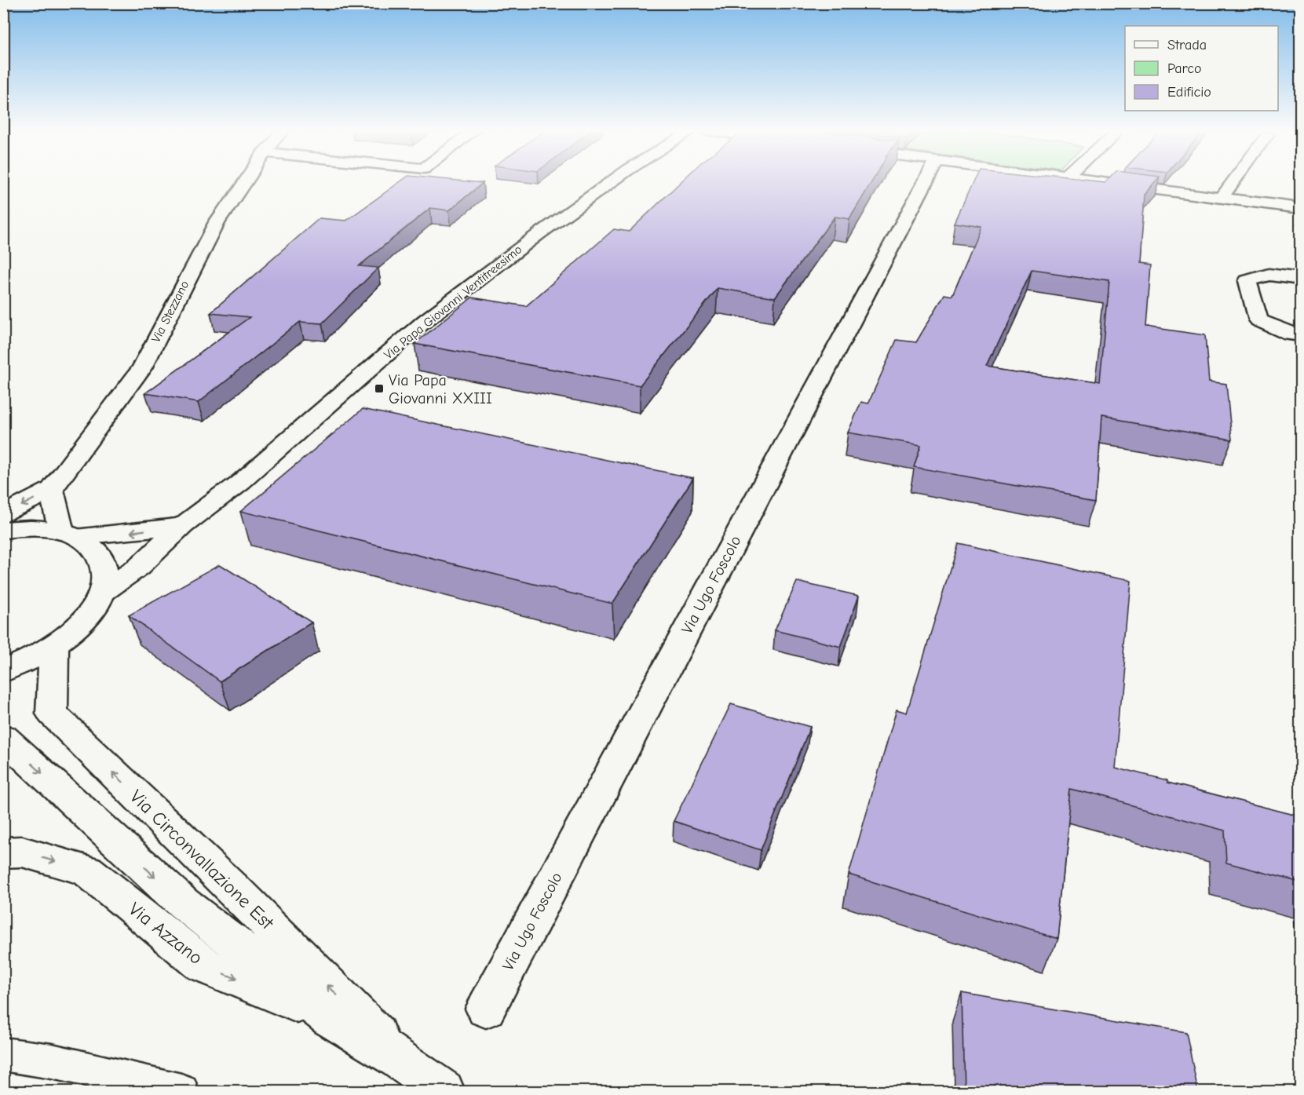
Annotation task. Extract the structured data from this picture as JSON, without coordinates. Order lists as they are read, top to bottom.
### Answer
{
  "streets": {
    "street": [
      "Via Papa Giovanni Ventitreesimo",
      "Via Stezzano",
      "Via Ugo Foscolo",
      "Via Circonvallazione Est",
      "Via Azzano"
    ]
  },
  "crossings": [
    ["Via Circonvallazione Est", "Via Azzano"]
  ],
  "one_way": ["Via Azzano"],
  "places": {
    "transit": ["Via Papa Giovanni XXIII"]
  },
  "legend": ["Strada", "Parco", "Edificio"]
}
